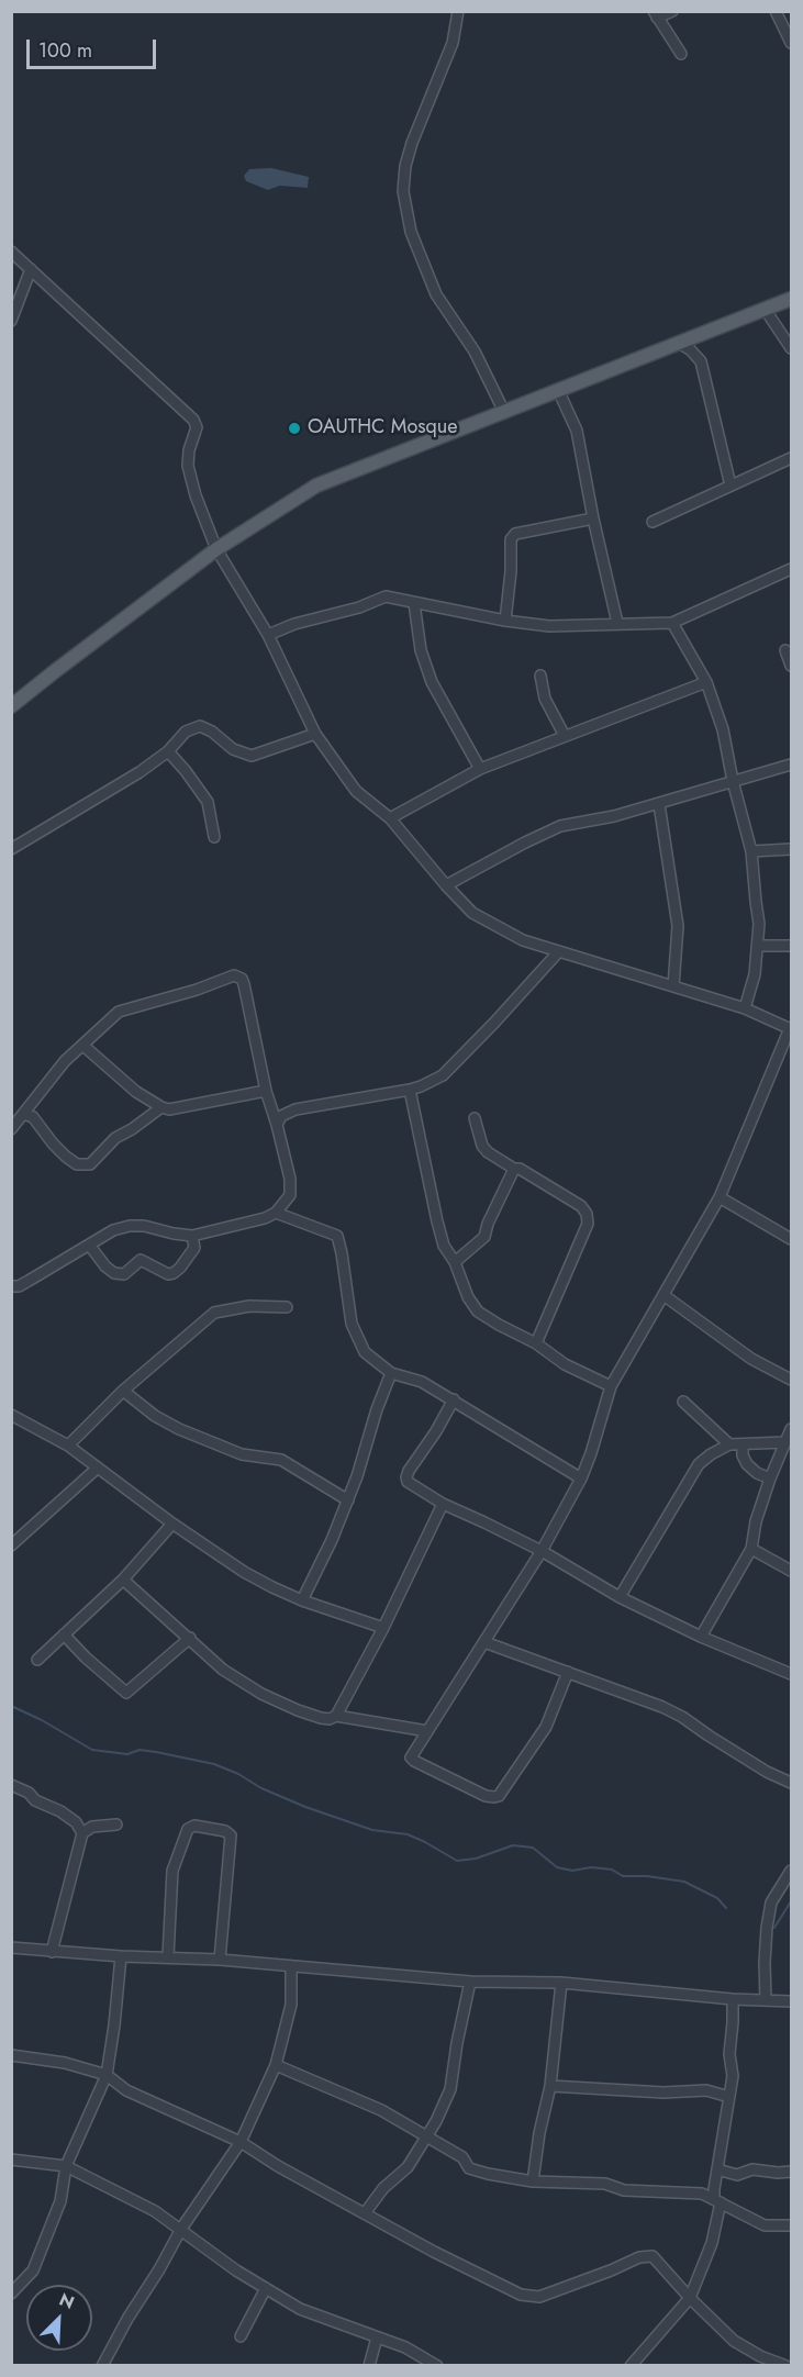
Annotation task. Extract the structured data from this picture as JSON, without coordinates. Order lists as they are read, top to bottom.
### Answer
{
  "places": ["OAUTHC Mosque"],
  "scale_bar": "100 m",
  "north": "top right"
}
